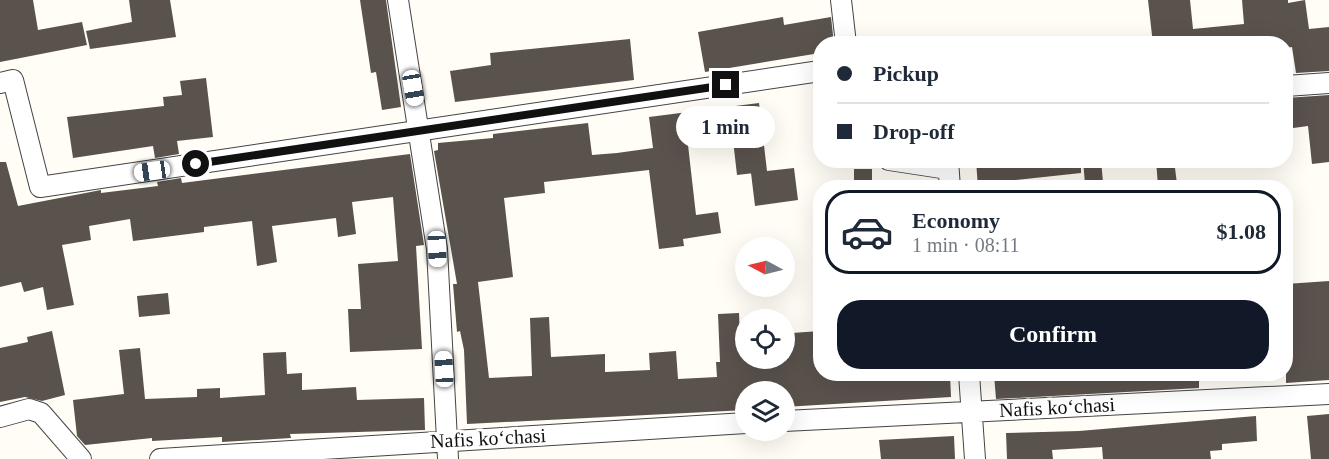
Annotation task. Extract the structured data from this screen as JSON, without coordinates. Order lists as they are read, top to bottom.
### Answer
{
  "streets": {
    "street": ["Nafis koʻchasi"]
  },
  "north": "left",
  "page": {
    "banner": ["Pickup", "Drop-off"],
    "bubble": "1 min",
    "list": [
      {
        "name": "Economy",
        "note": "1 min · 08:11",
        "value": "$1.08"
      }
    ],
    "buttons": "Confirm"
  }
}
